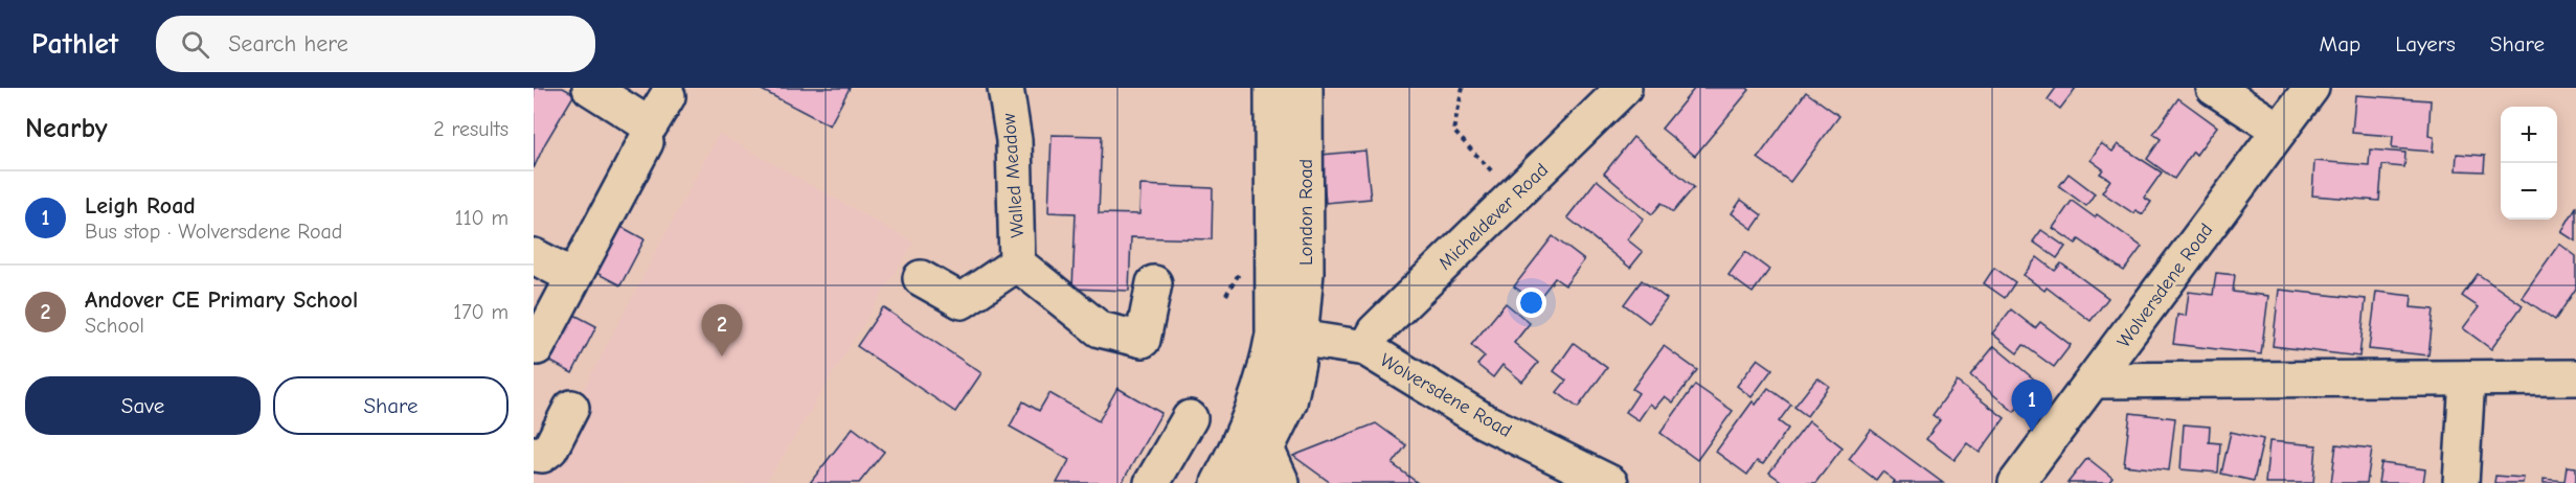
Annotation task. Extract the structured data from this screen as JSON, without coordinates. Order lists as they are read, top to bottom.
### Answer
{
  "streets": {
    "street": [
      "Walled Meadow",
      "London Road",
      "Micheldever Road",
      "Wolversdene Road"
    ]
  },
  "crossings": [
    ["London Road", "Wolversdene Road"],
    ["Micheldever Road", "Wolversdene Road"]
  ],
  "page": {
    "header": "Pathlet",
    "search": "Search here",
    "nav": ["Map", "Layers", "Share"],
    "heading": ["Nearby", "2 results"],
    "map_buttons": ["+", "−"],
    "list": [
      {
        "mark": "1",
        "name": "Leigh Road",
        "note": "Bus stop · Wolversdene Road",
        "value": "110 m"
      },
      {
        "mark": "2",
        "name": "Andover CE Primary School",
        "note": "School",
        "value": "170 m"
      }
    ],
    "pins": ["2", "1"],
    "buttons": ["Save", "Share"]
  }
}
